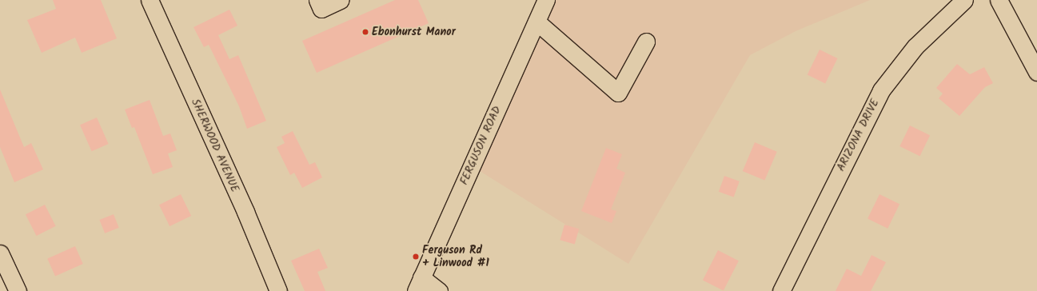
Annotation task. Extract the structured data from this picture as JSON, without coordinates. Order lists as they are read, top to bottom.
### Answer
{
  "streets": {
    "street": ["ARIZONA DRIVE", "SHERWOOD AVENUE", "FERGUSON ROAD"]
  },
  "places": ["Ebonhurst Manor", "Ferguson Rd + Linwood #1"]
}
